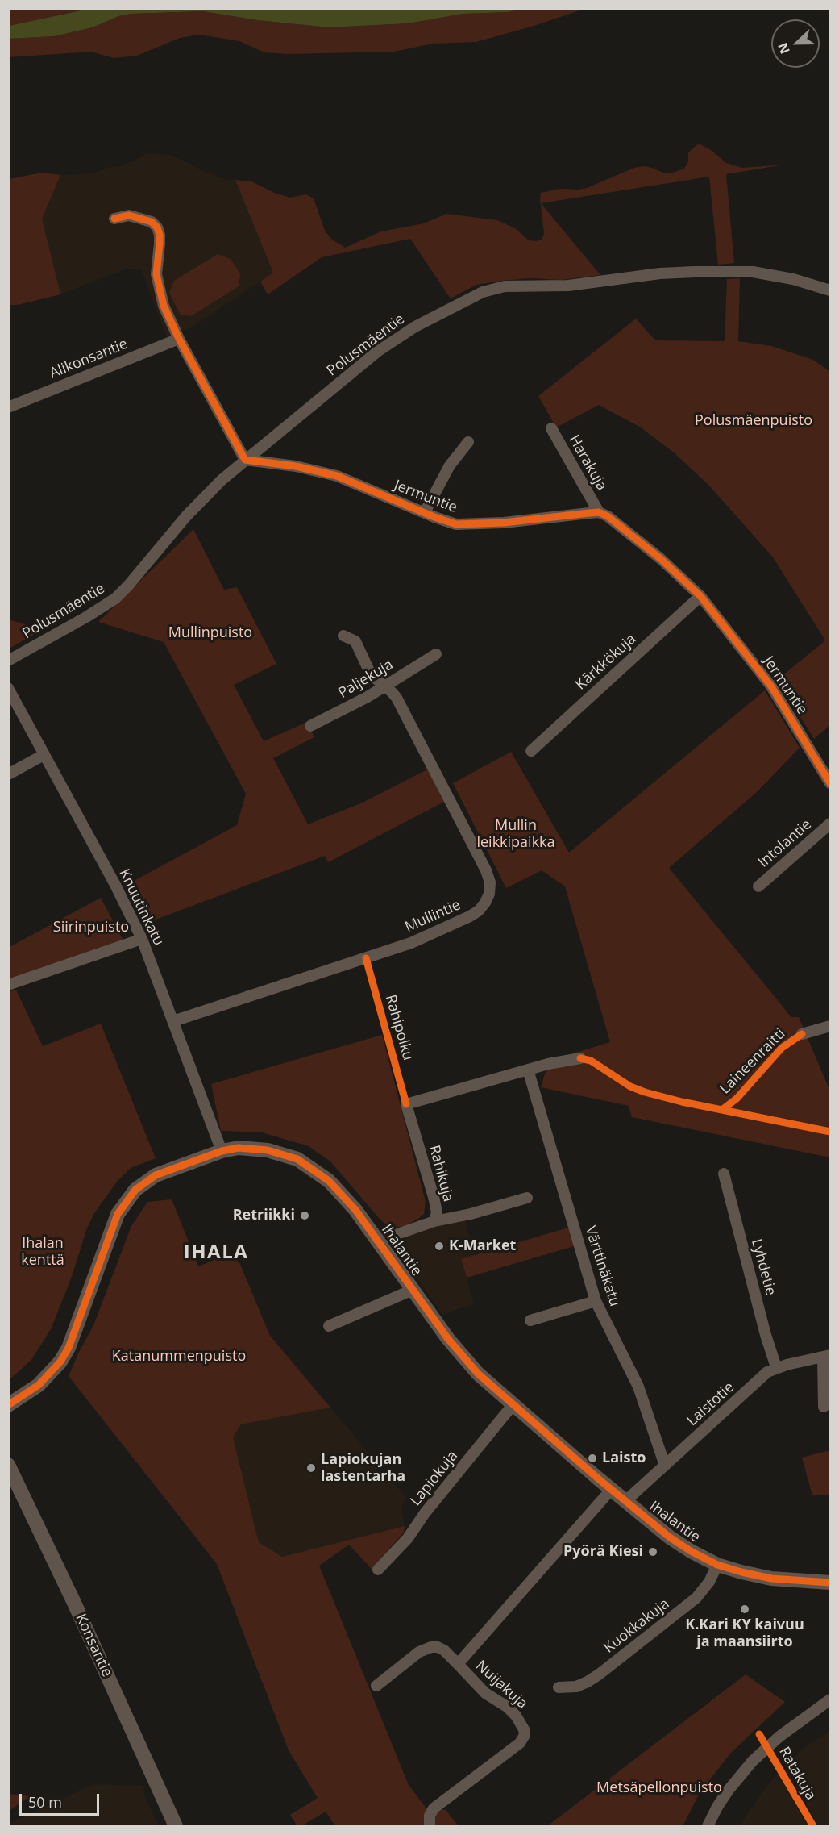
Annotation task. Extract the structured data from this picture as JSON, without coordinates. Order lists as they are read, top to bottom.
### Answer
{
  "streets": {
    "street": [
      "Polusmäentie",
      "Alikonsantie",
      "Harakuja",
      "Jermuntie",
      "Kärkkökuja",
      "Paljekuja",
      "Intolantie",
      "Knuutinkatu",
      "Mullintie",
      "Rahikuja",
      "Ihalantie",
      "Värttinäkatu",
      "Lyhdetie",
      "Laistotie",
      "Lapiokuja",
      "Kuokkakuja",
      "Konsantie",
      "Nuijakuja"
    ],
    "cycle path": ["Rahipolku", "Laineenraitti", "Ratakuja"]
  },
  "crossings": [
    ["Polusmäentie", "Jermuntie"],
    ["Harakuja", "Jermuntie"],
    ["Jermuntie", "Kärkkökuja"],
    ["Paljekuja", "Mullintie"],
    ["Knuutinkatu", "Mullintie"],
    ["Knuutinkatu", "Ihalantie"],
    ["Rahikuja", "Ihalantie"],
    ["Rahikuja", "Värttinäkatu"],
    ["Ihalantie", "Laistotie"],
    ["Ihalantie", "Lapiokuja"],
    ["Ihalantie", "Kuokkakuja"],
    ["Ihalantie", "Nuijakuja"],
    ["Värttinäkatu", "Laistotie"],
    ["Lyhdetie", "Laistotie"]
  ],
  "districts": ["IHALA"],
  "parks": [
    "Polusmäenpuisto",
    "Mullinpuisto",
    "Mullin leikkipaikka",
    "Siirinpuisto",
    "Ihalan kenttä",
    "Katanummenpuisto",
    "Metsäpellonpuisto"
  ],
  "places": [
    "Retriikki",
    "K-Market",
    "Laisto",
    "Lapiokujan lastentarha",
    "Pyörä Kiesi",
    "K.Kari KY kaivuu ja maansiirto"
  ],
  "scale_bar": "50 m",
  "north": "left"
}
